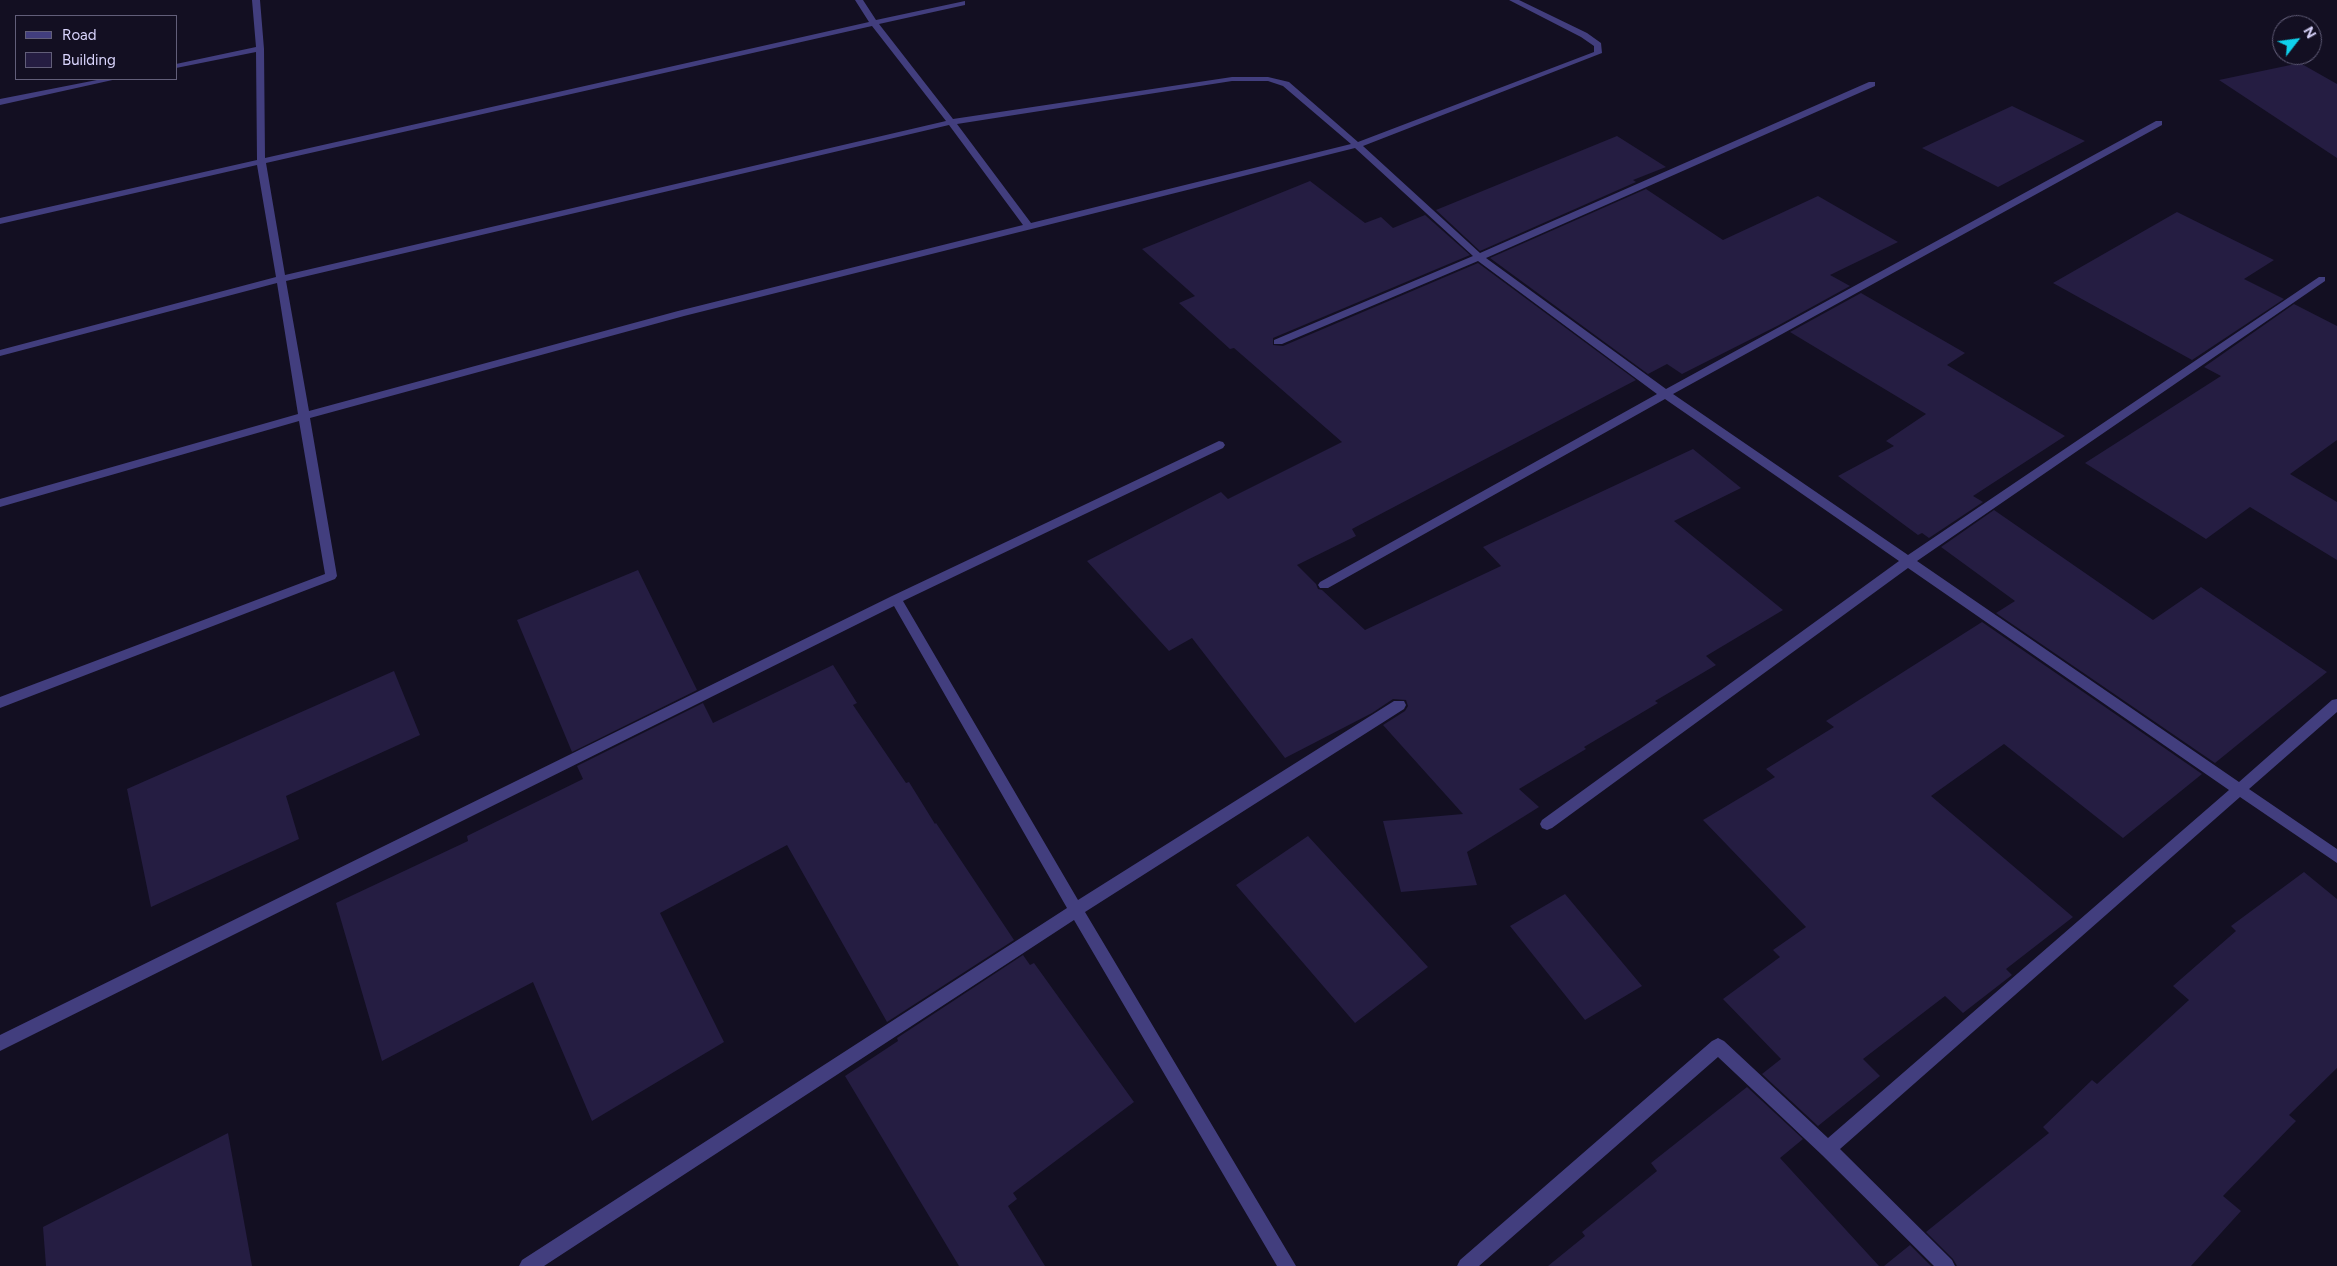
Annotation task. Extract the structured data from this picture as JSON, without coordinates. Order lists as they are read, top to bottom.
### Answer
{
  "legend": ["Road", "Building"],
  "north": "top right"
}
